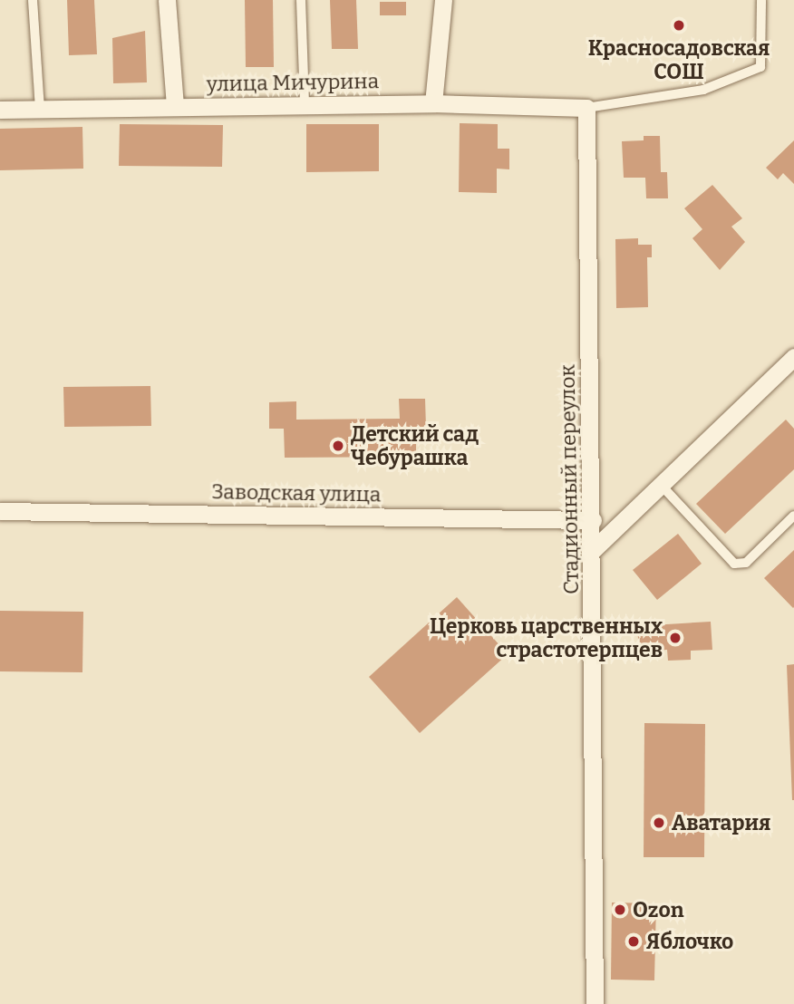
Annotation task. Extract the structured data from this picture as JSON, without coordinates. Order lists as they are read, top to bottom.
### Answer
{
  "streets": {
    "street": ["улица Мичурина", "Стадионный переулок", "Заводская улица"]
  },
  "crossings": [
    ["улица Мичурина", "Стадионный переулок"],
    ["Стадионный переулок", "Заводская улица"]
  ],
  "places": [
    "Красносадовская СОШ",
    "Детский сад Чебурашка",
    "Церковь царственных страстотерпцев",
    "Аватария",
    "Ozon",
    "Яблочко"
  ]
}
